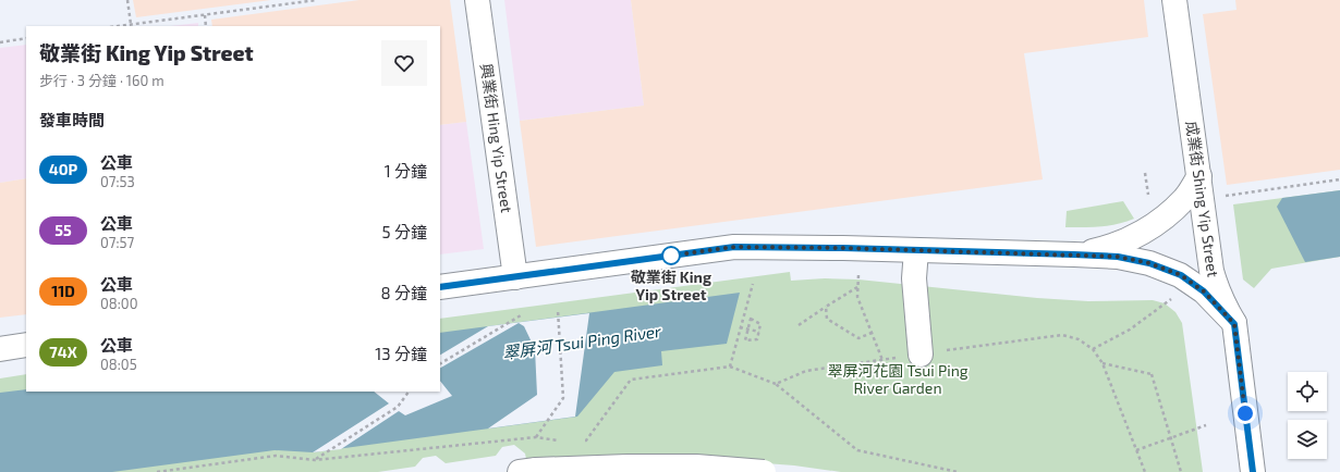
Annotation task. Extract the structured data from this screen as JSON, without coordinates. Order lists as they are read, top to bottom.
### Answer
{
  "streets": {
    "main road": ["興業街 Hing Yip Street", "成業街 Shing Yip Street"]
  },
  "water": ["翠屏河 Tsui Ping River"],
  "parks": ["翠屏河花園 Tsui Ping River Garden"],
  "places": ["敬業街 King Yip Street"],
  "lines": ["bus line 40P"],
  "page": {
    "heading": [
      ["敬業街 King Yip Street", "步行 · 3 分鐘 · 160 m"],
      "發車時間"
    ],
    "list": [
      {
        "mark": "40P",
        "name": "公車",
        "note": "07:53",
        "value": "1 分鐘"
      },
      {
        "mark": "55",
        "name": "公車",
        "note": "07:57",
        "value": "5 分鐘"
      },
      {
        "mark": "11D",
        "name": "公車",
        "note": "08:00",
        "value": "8 分鐘"
      },
      {
        "mark": "74X",
        "name": "公車",
        "note": "08:05",
        "value": "13 分鐘"
      }
    ]
  }
}
